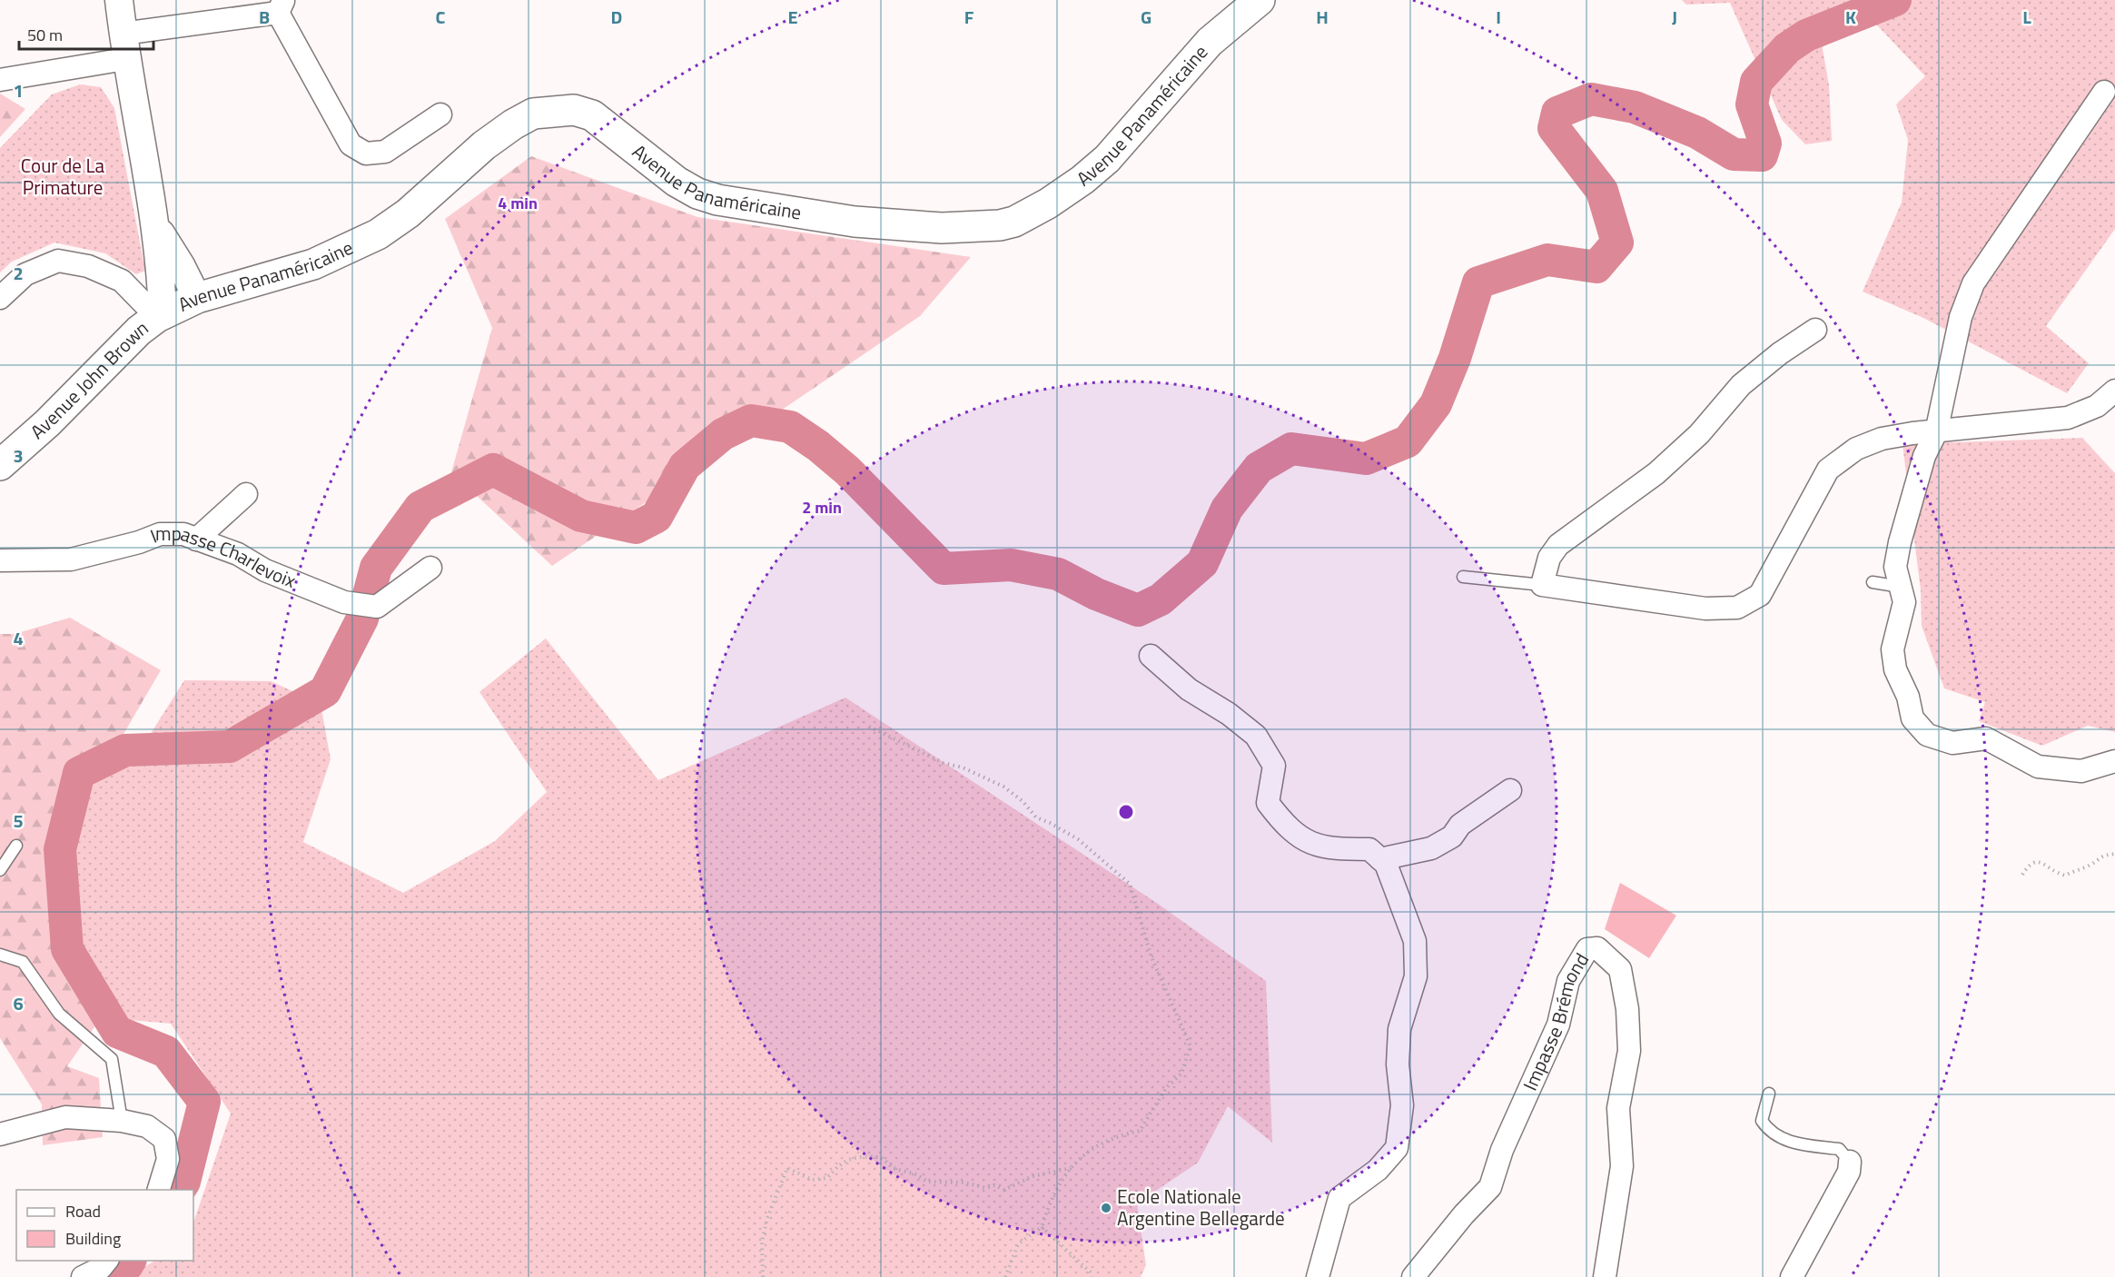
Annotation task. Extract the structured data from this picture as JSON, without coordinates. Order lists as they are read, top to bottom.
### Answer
{
  "streets": {
    "main road": ["Avenue Panaméricaine", "Avenue John Brown"],
    "street": ["Impasse Charlevoix", "Impasse Brémond"]
  },
  "crossings": [
    ["Avenue Panaméricaine", "Avenue John Brown"]
  ],
  "parks": ["Cour de La Primature"],
  "places": ["Ecole Nationale Argentine Bellegarde"],
  "legend": ["Road", "Building"],
  "scale_bar": "50 m",
  "grid": {
    "columns": [
      "B",
      "C",
      "D",
      "E",
      "F",
      "G",
      "H",
      "I",
      "J",
      "K",
      "L"
    ],
    "rows": [
      "1",
      "2",
      "3",
      "4",
      "5",
      "6"
    ]
  },
  "rings": ["4 min", "2 min"]
}
